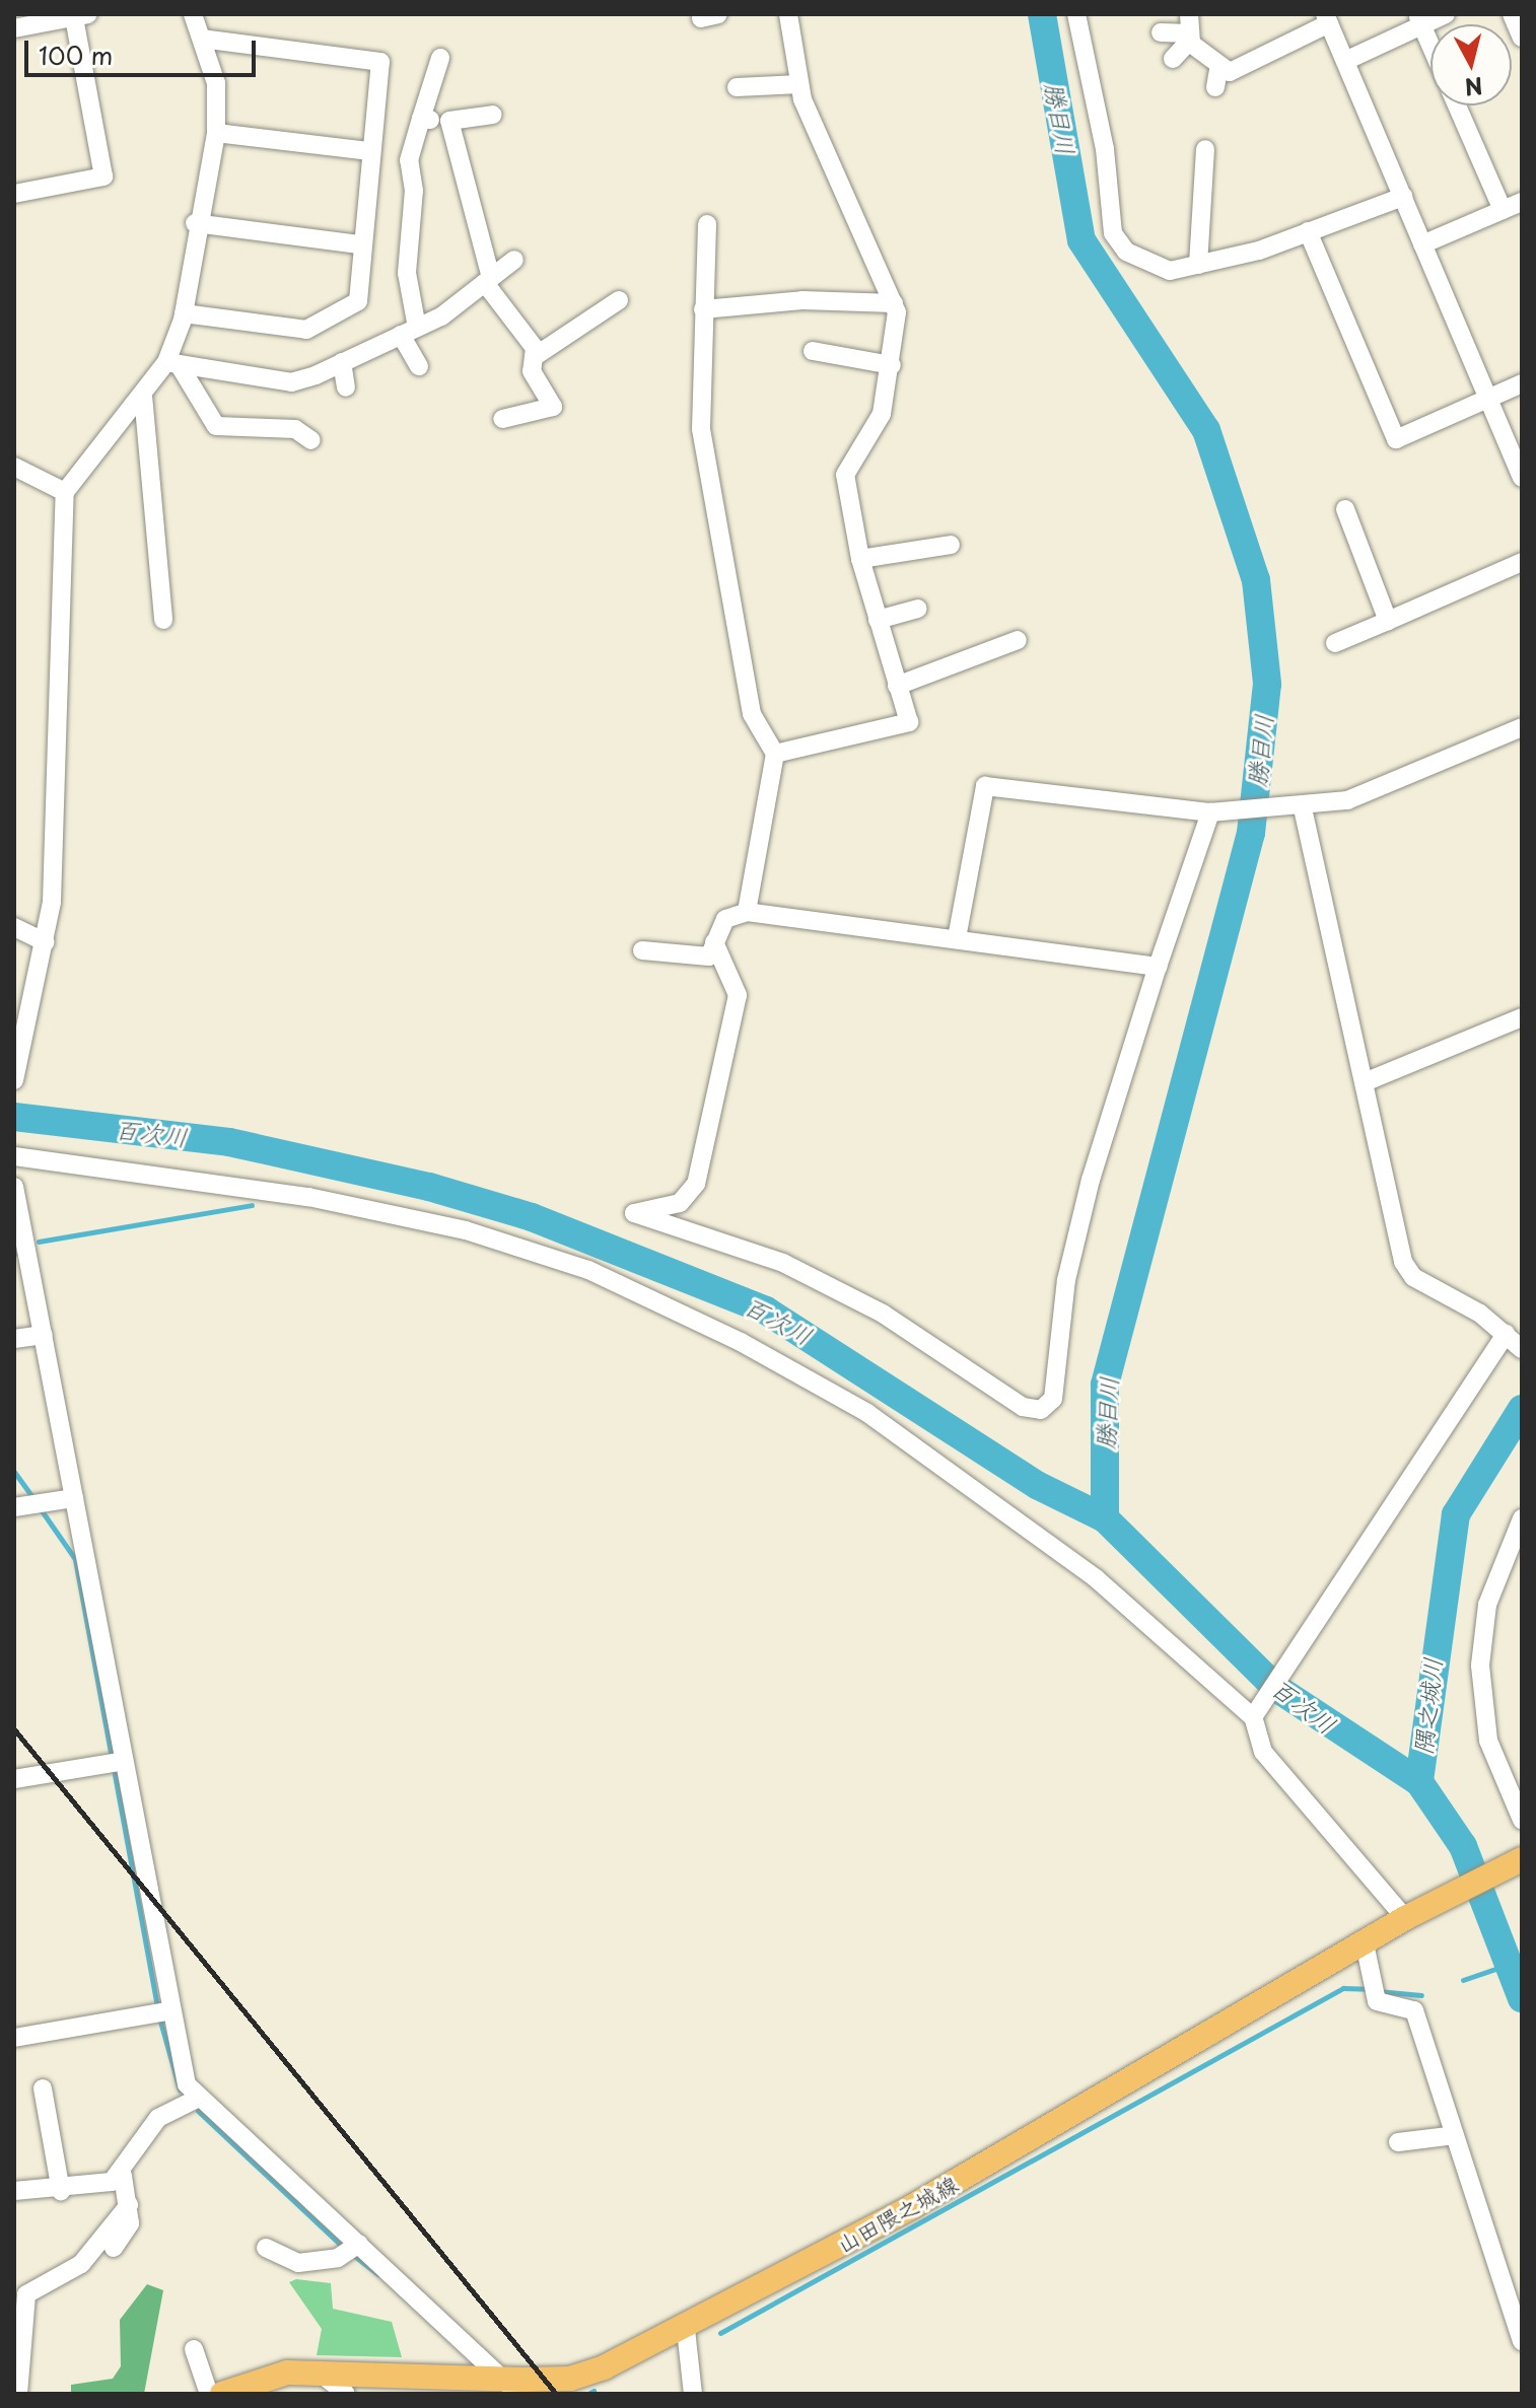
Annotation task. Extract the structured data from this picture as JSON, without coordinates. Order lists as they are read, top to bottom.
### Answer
{
  "streets": {
    "main road": ["山田隈之城線"]
  },
  "water": ["勝目川", "百次川", "隅之城川"],
  "scale_bar": "100 m",
  "north": "bottom"
}
